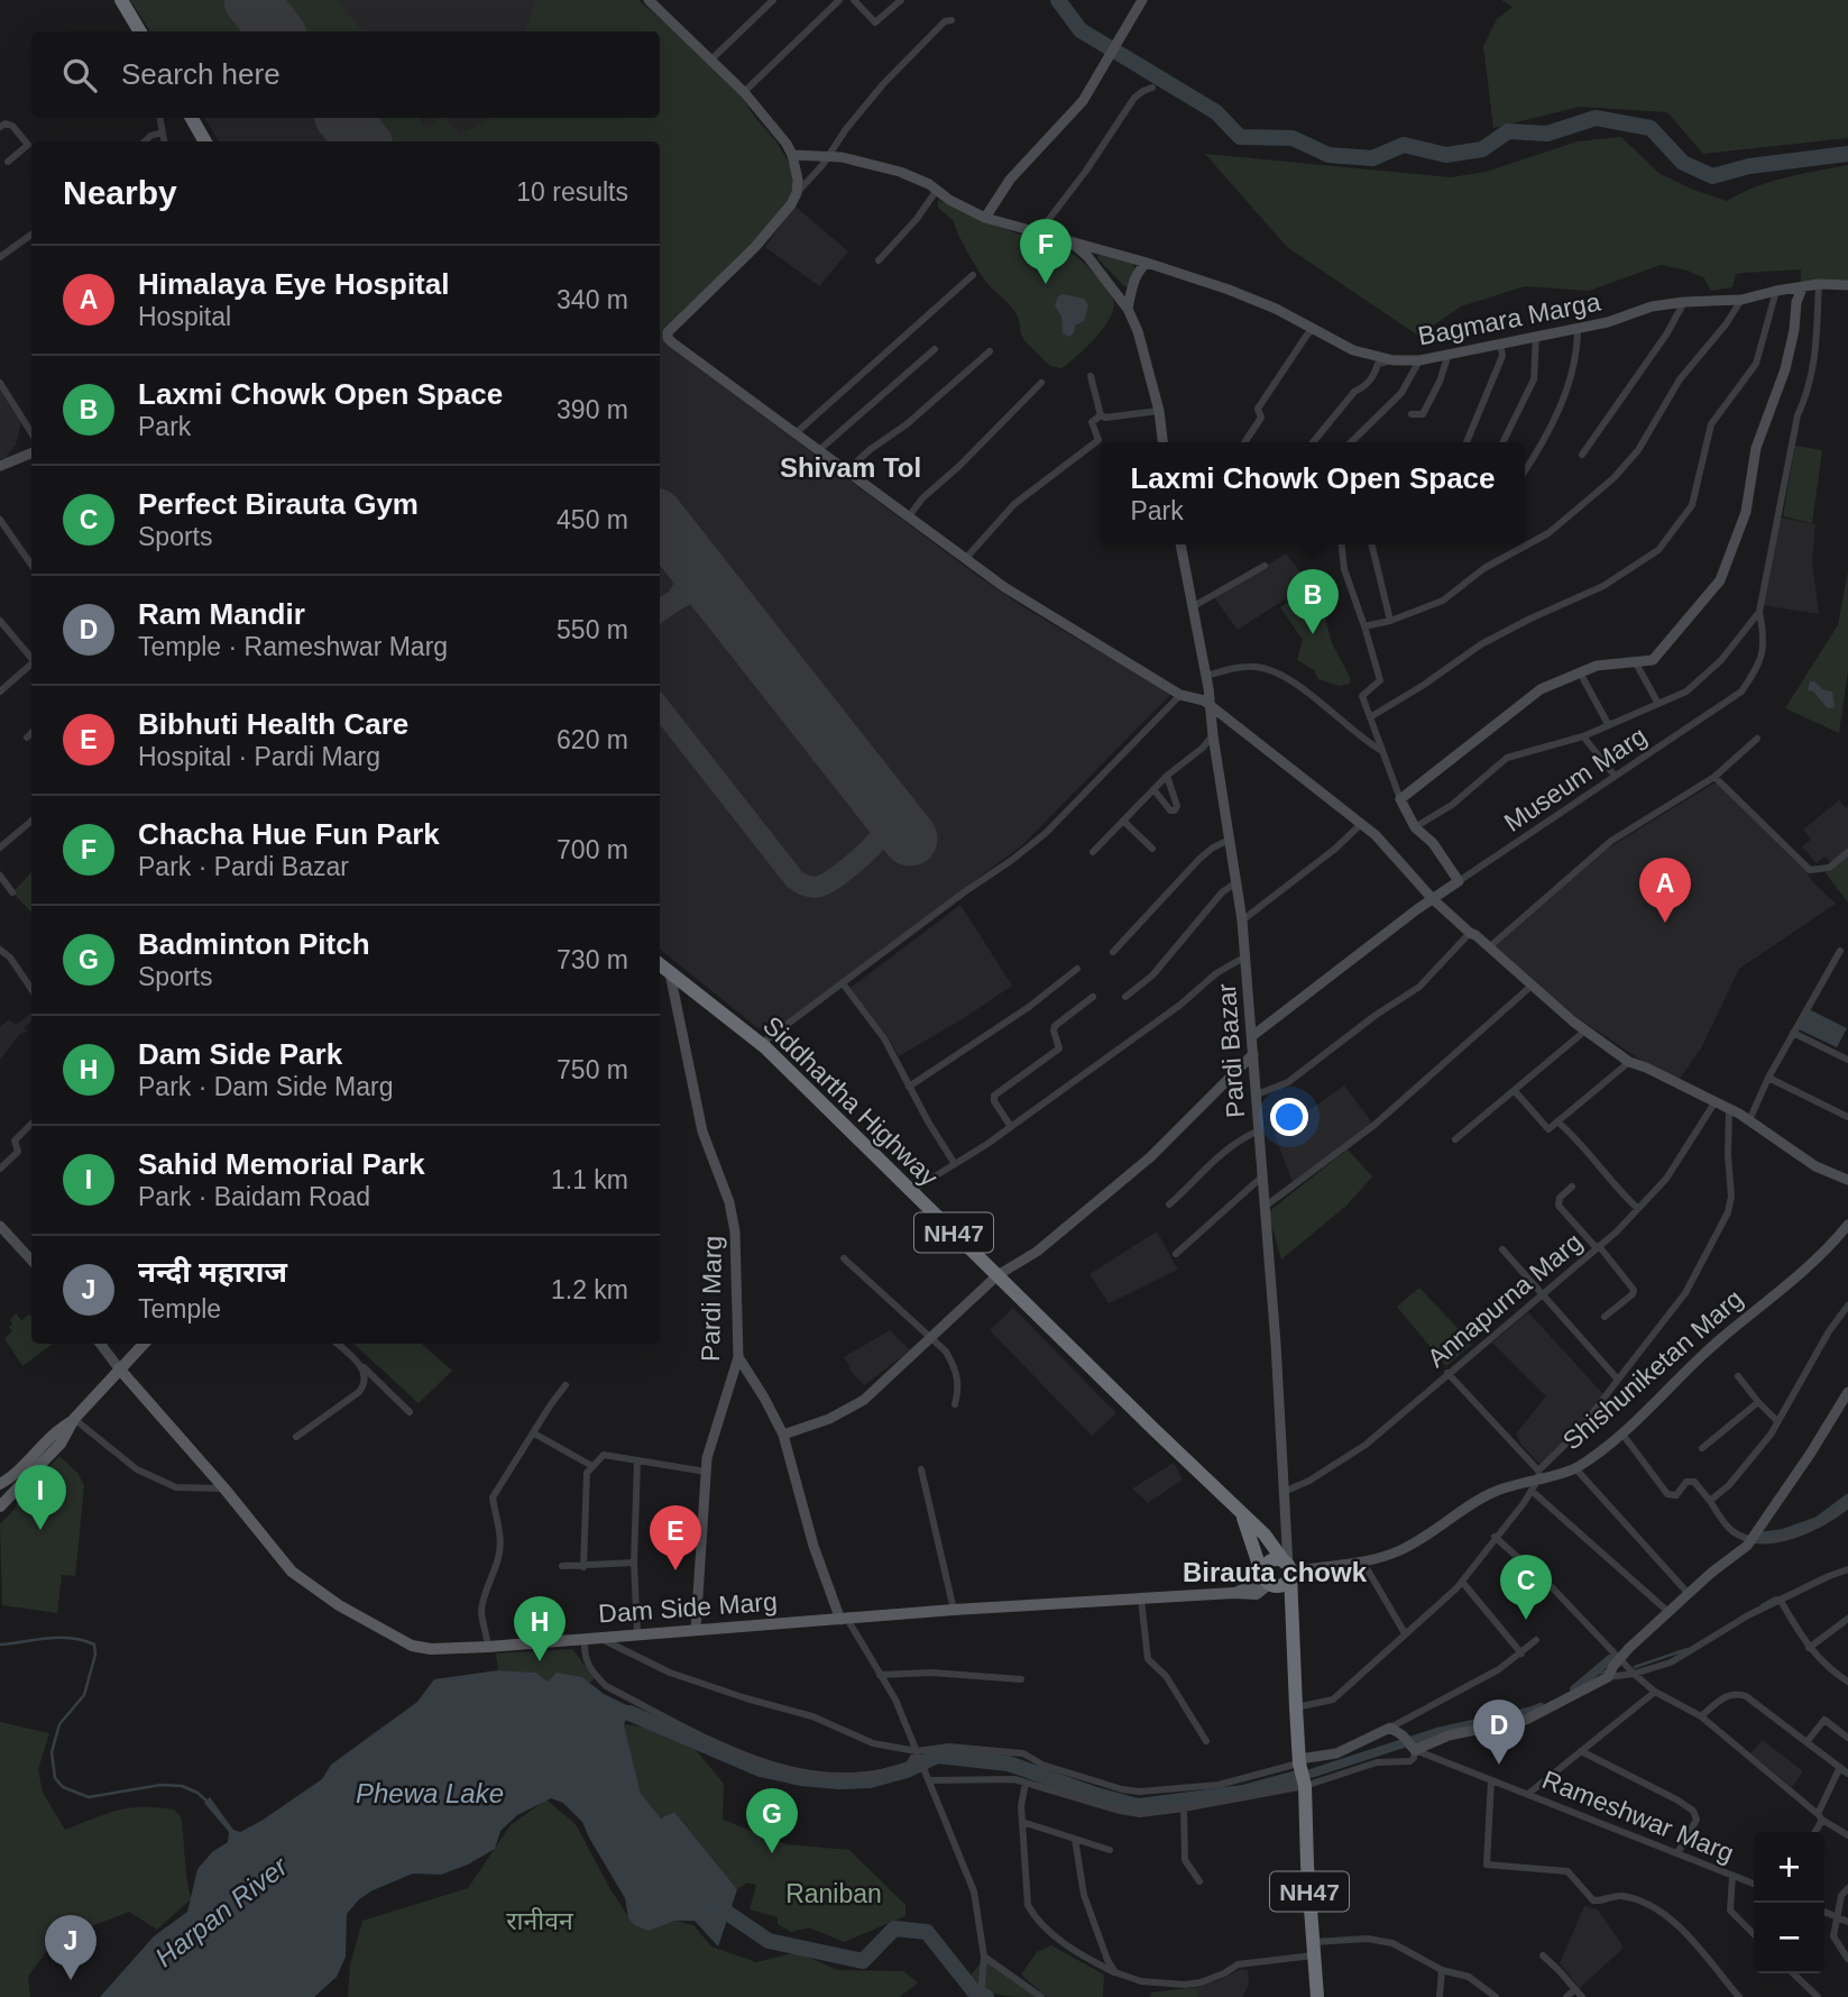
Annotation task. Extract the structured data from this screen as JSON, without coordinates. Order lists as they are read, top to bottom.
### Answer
{
  "streets": {
    "highway": ["Siddhartha Highway", "NH47"],
    "main road": [
      "Bagmara Marga",
      "Pardi Bazar",
      "Pardi Marg",
      "Shishuniketan Marg",
      "Dam Side Marg"
    ],
    "street": ["Museum Marg", "Annapurna Marg", "Rameshwar Marg"]
  },
  "crossings": [
    ["Pardi Bazar", "Siddhartha Highway"],
    ["Pardi Bazar", "NH47"],
    ["Pardi Bazar", "Annapurna Marg"],
    ["Pardi Bazar", "Shishuniketan Marg"],
    ["Siddhartha Highway", "NH47"],
    ["Siddhartha Highway", "Pardi Marg"],
    ["Siddhartha Highway", "Shishuniketan Marg"],
    ["NH47", "Shishuniketan Marg"],
    ["NH47", "Dam Side Marg"],
    ["Pardi Marg", "Dam Side Marg"]
  ],
  "districts": ["Shivam Tol", "Birauta chowk"],
  "water": ["Phewa Lake", "Harpan River"],
  "parks": ["Raniban", "रानीवन"],
  "page": {
    "search": "Search here",
    "heading": ["Nearby", "10 results"],
    "pins": [
      "F",
      "B",
      "A",
      "I",
      "E",
      "C",
      "H",
      "D",
      "G",
      "J"
    ],
    "list": [
      {
        "mark": "A",
        "name": "Himalaya Eye Hospital",
        "note": "Hospital",
        "value": "340 m"
      },
      {
        "mark": "B",
        "name": "Laxmi Chowk Open Space",
        "note": "Park",
        "value": "390 m"
      },
      {
        "mark": "C",
        "name": "Perfect Birauta Gym",
        "note": "Sports",
        "value": "450 m"
      },
      {
        "mark": "D",
        "name": "Ram Mandir",
        "note": "Temple · Rameshwar Marg",
        "value": "550 m"
      },
      {
        "mark": "E",
        "name": "Bibhuti Health Care",
        "note": "Hospital · Pardi Marg",
        "value": "620 m"
      },
      {
        "mark": "F",
        "name": "Chacha Hue Fun Park",
        "note": "Park · Pardi Bazar",
        "value": "700 m"
      },
      {
        "mark": "G",
        "name": "Badminton Pitch",
        "note": "Sports",
        "value": "730 m"
      },
      {
        "mark": "H",
        "name": "Dam Side Park",
        "note": "Park · Dam Side Marg",
        "value": "750 m"
      },
      {
        "mark": "I",
        "name": "Sahid Memorial Park",
        "note": "Park · Baidam Road",
        "value": "1.1 km"
      },
      {
        "mark": "J",
        "name": "नन्दी महाराज",
        "note": "Temple",
        "value": "1.2 km"
      }
    ],
    "popup": ["Laxmi Chowk Open Space", "Park"],
    "map_buttons": ["+", "−"]
  }
}
